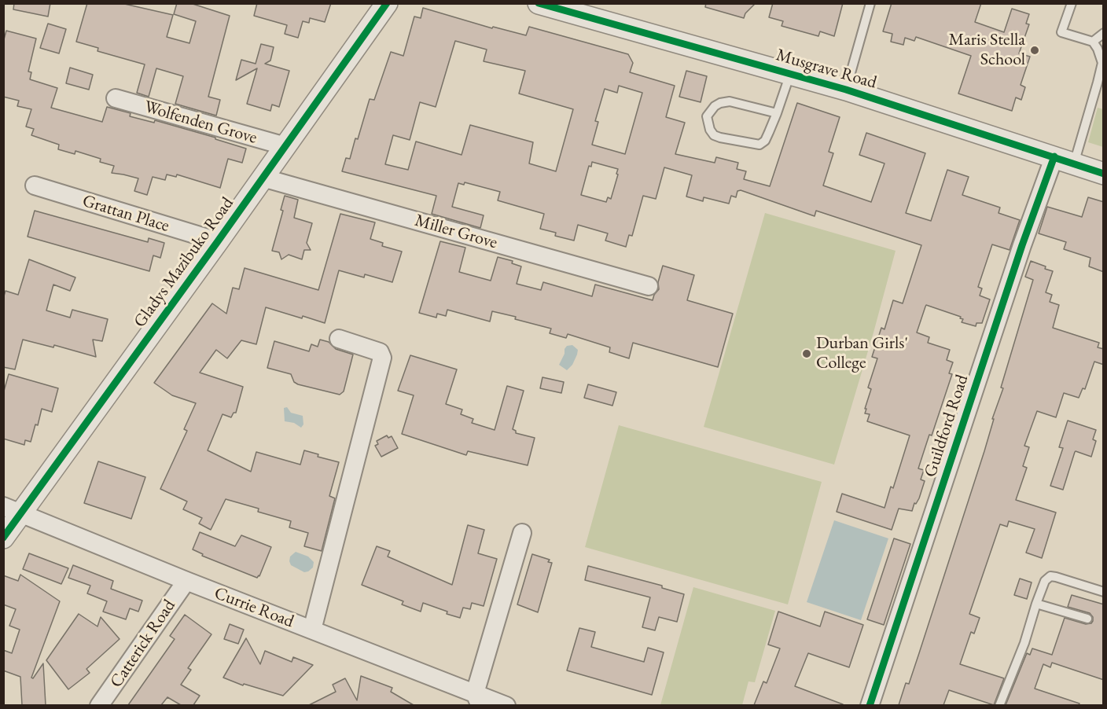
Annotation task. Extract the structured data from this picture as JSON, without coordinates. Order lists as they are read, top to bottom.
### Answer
{
  "streets": {
    "street": [
      "Musgrave Road",
      "Wolfenden Grove",
      "Grattan Place",
      "Miller Grove",
      "Gladys Mazibuko Road",
      "Guildford Road",
      "Currie Road",
      "Catterick Road"
    ]
  },
  "crossings": [
    ["Musgrave Road", "Guildford Road"],
    ["Wolfenden Grove", "Gladys Mazibuko Road"],
    ["Grattan Place", "Gladys Mazibuko Road"],
    ["Miller Grove", "Gladys Mazibuko Road"],
    ["Gladys Mazibuko Road", "Currie Road"],
    ["Currie Road", "Catterick Road"]
  ],
  "places": ["Maris Stella School", "Durban Girls' College"]
}
